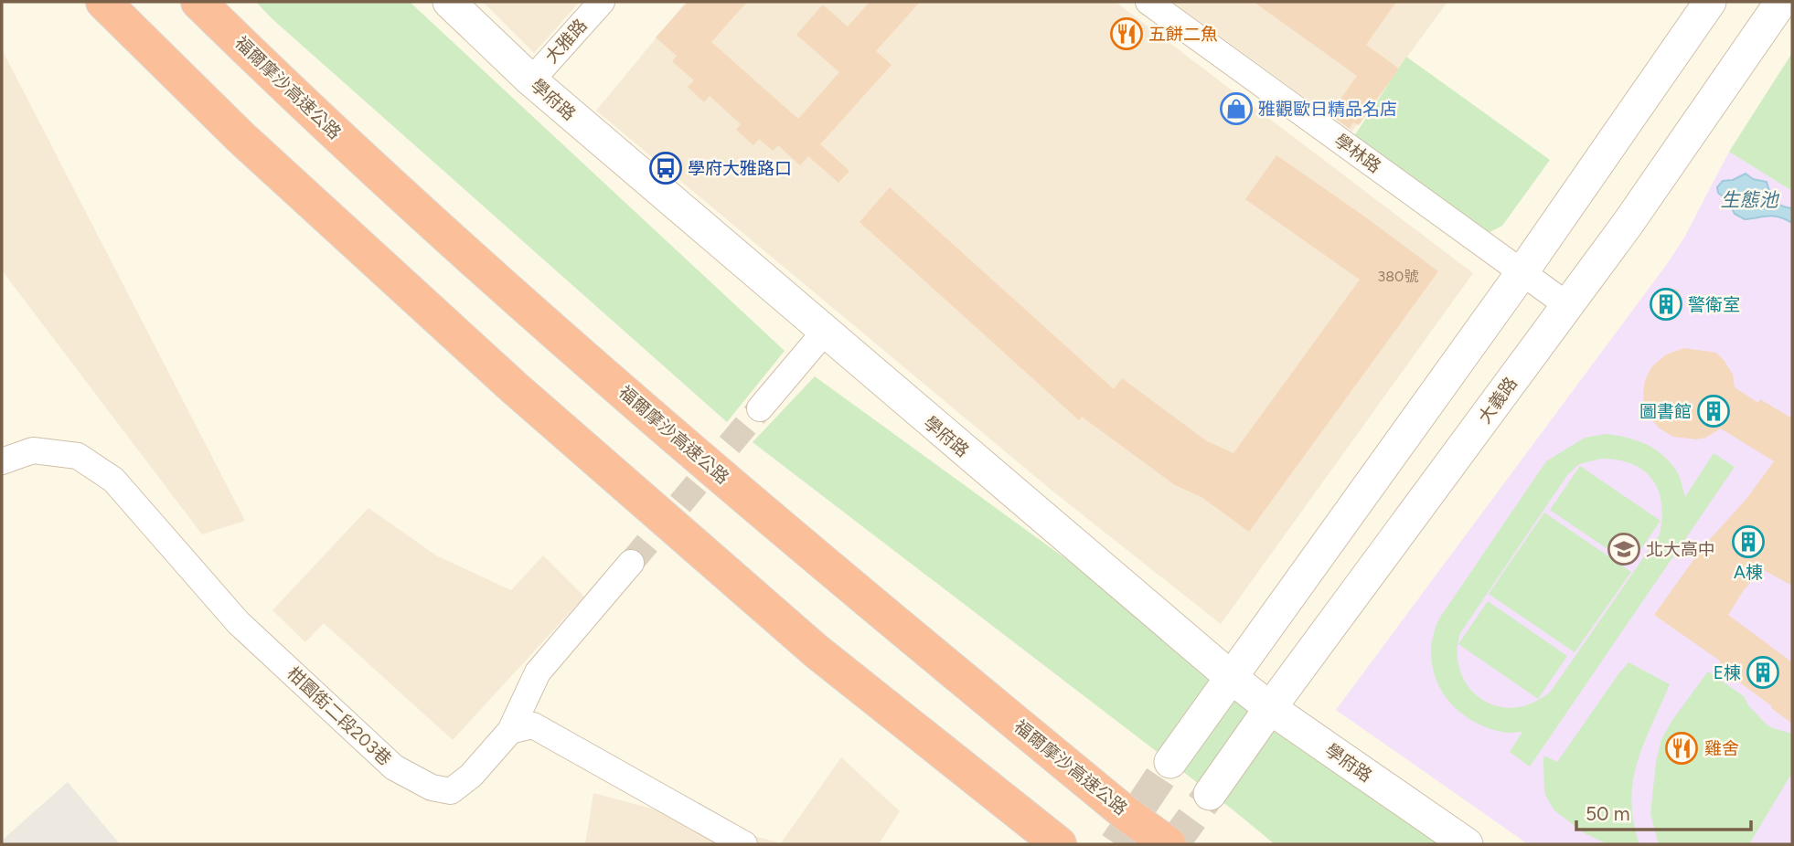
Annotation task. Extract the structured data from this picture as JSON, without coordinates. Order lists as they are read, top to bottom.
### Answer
{
  "streets": {
    "highway": ["福爾摩沙高速公路"],
    "street": [
      "大雅路",
      "學府路",
      "學林路",
      "大義路",
      "柑園街二段203巷"
    ]
  },
  "crossings": [
    ["大雅路", "學府路"],
    ["學府路", "大義路"],
    ["學林路", "大義路"]
  ],
  "water": ["生態池"],
  "places": {
    "restaurant": ["五餅二魚", "雞舍"],
    "shop": ["雅觀歐日精品名店"],
    "bus stop": ["學府大雅路口"],
    "building": [
      "警衛室",
      "圖書館",
      "A棟",
      "E棟"
    ],
    "school or university": ["北大高中"]
  },
  "house_numbers": ["380號"],
  "scale_bar": "50 m"
}
